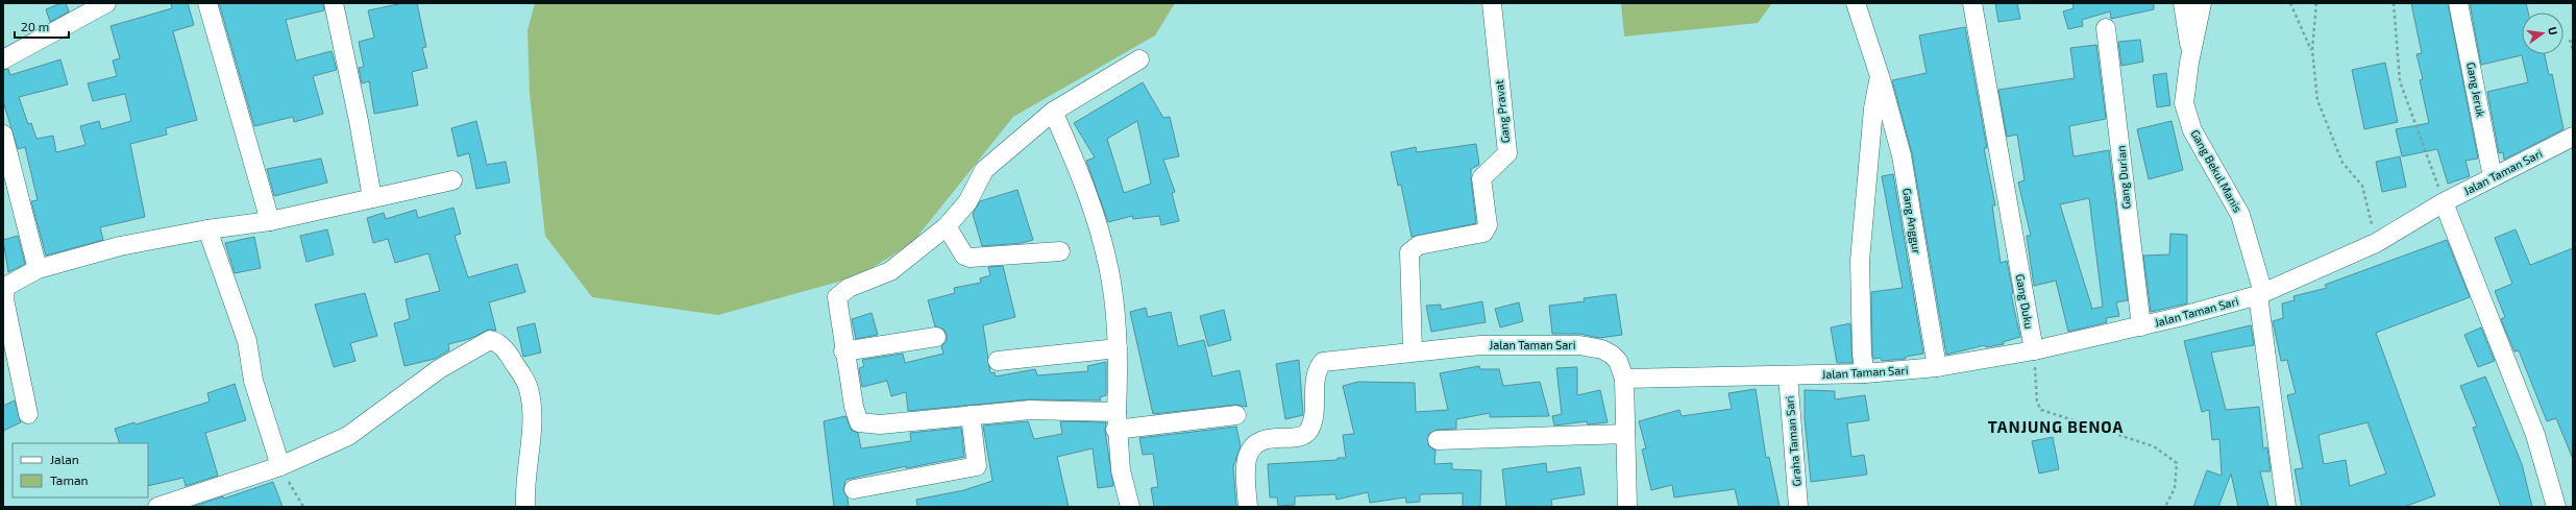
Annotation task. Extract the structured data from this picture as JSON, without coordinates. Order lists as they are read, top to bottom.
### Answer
{
  "streets": {
    "street": [
      "Gang Jeruk",
      "Gang Pravat",
      "Gang Bekul Manis",
      "Jalan Taman Sari",
      "Gang Durian",
      "Gang Anggur",
      "Gang Duku",
      "Graha Taman Sari"
    ]
  },
  "crossings": [
    ["Gang Jeruk", "Jalan Taman Sari"],
    ["Gang Pravat", "Jalan Taman Sari"],
    ["Gang Bekul Manis", "Jalan Taman Sari"],
    ["Jalan Taman Sari", "Gang Durian"],
    ["Jalan Taman Sari", "Gang Anggur"],
    ["Jalan Taman Sari", "Gang Duku"],
    ["Jalan Taman Sari", "Graha Taman Sari"]
  ],
  "districts": ["TANJUNG BENOA"],
  "legend": ["Jalan", "Taman"],
  "scale_bar": "20 m",
  "north": "right"
}
